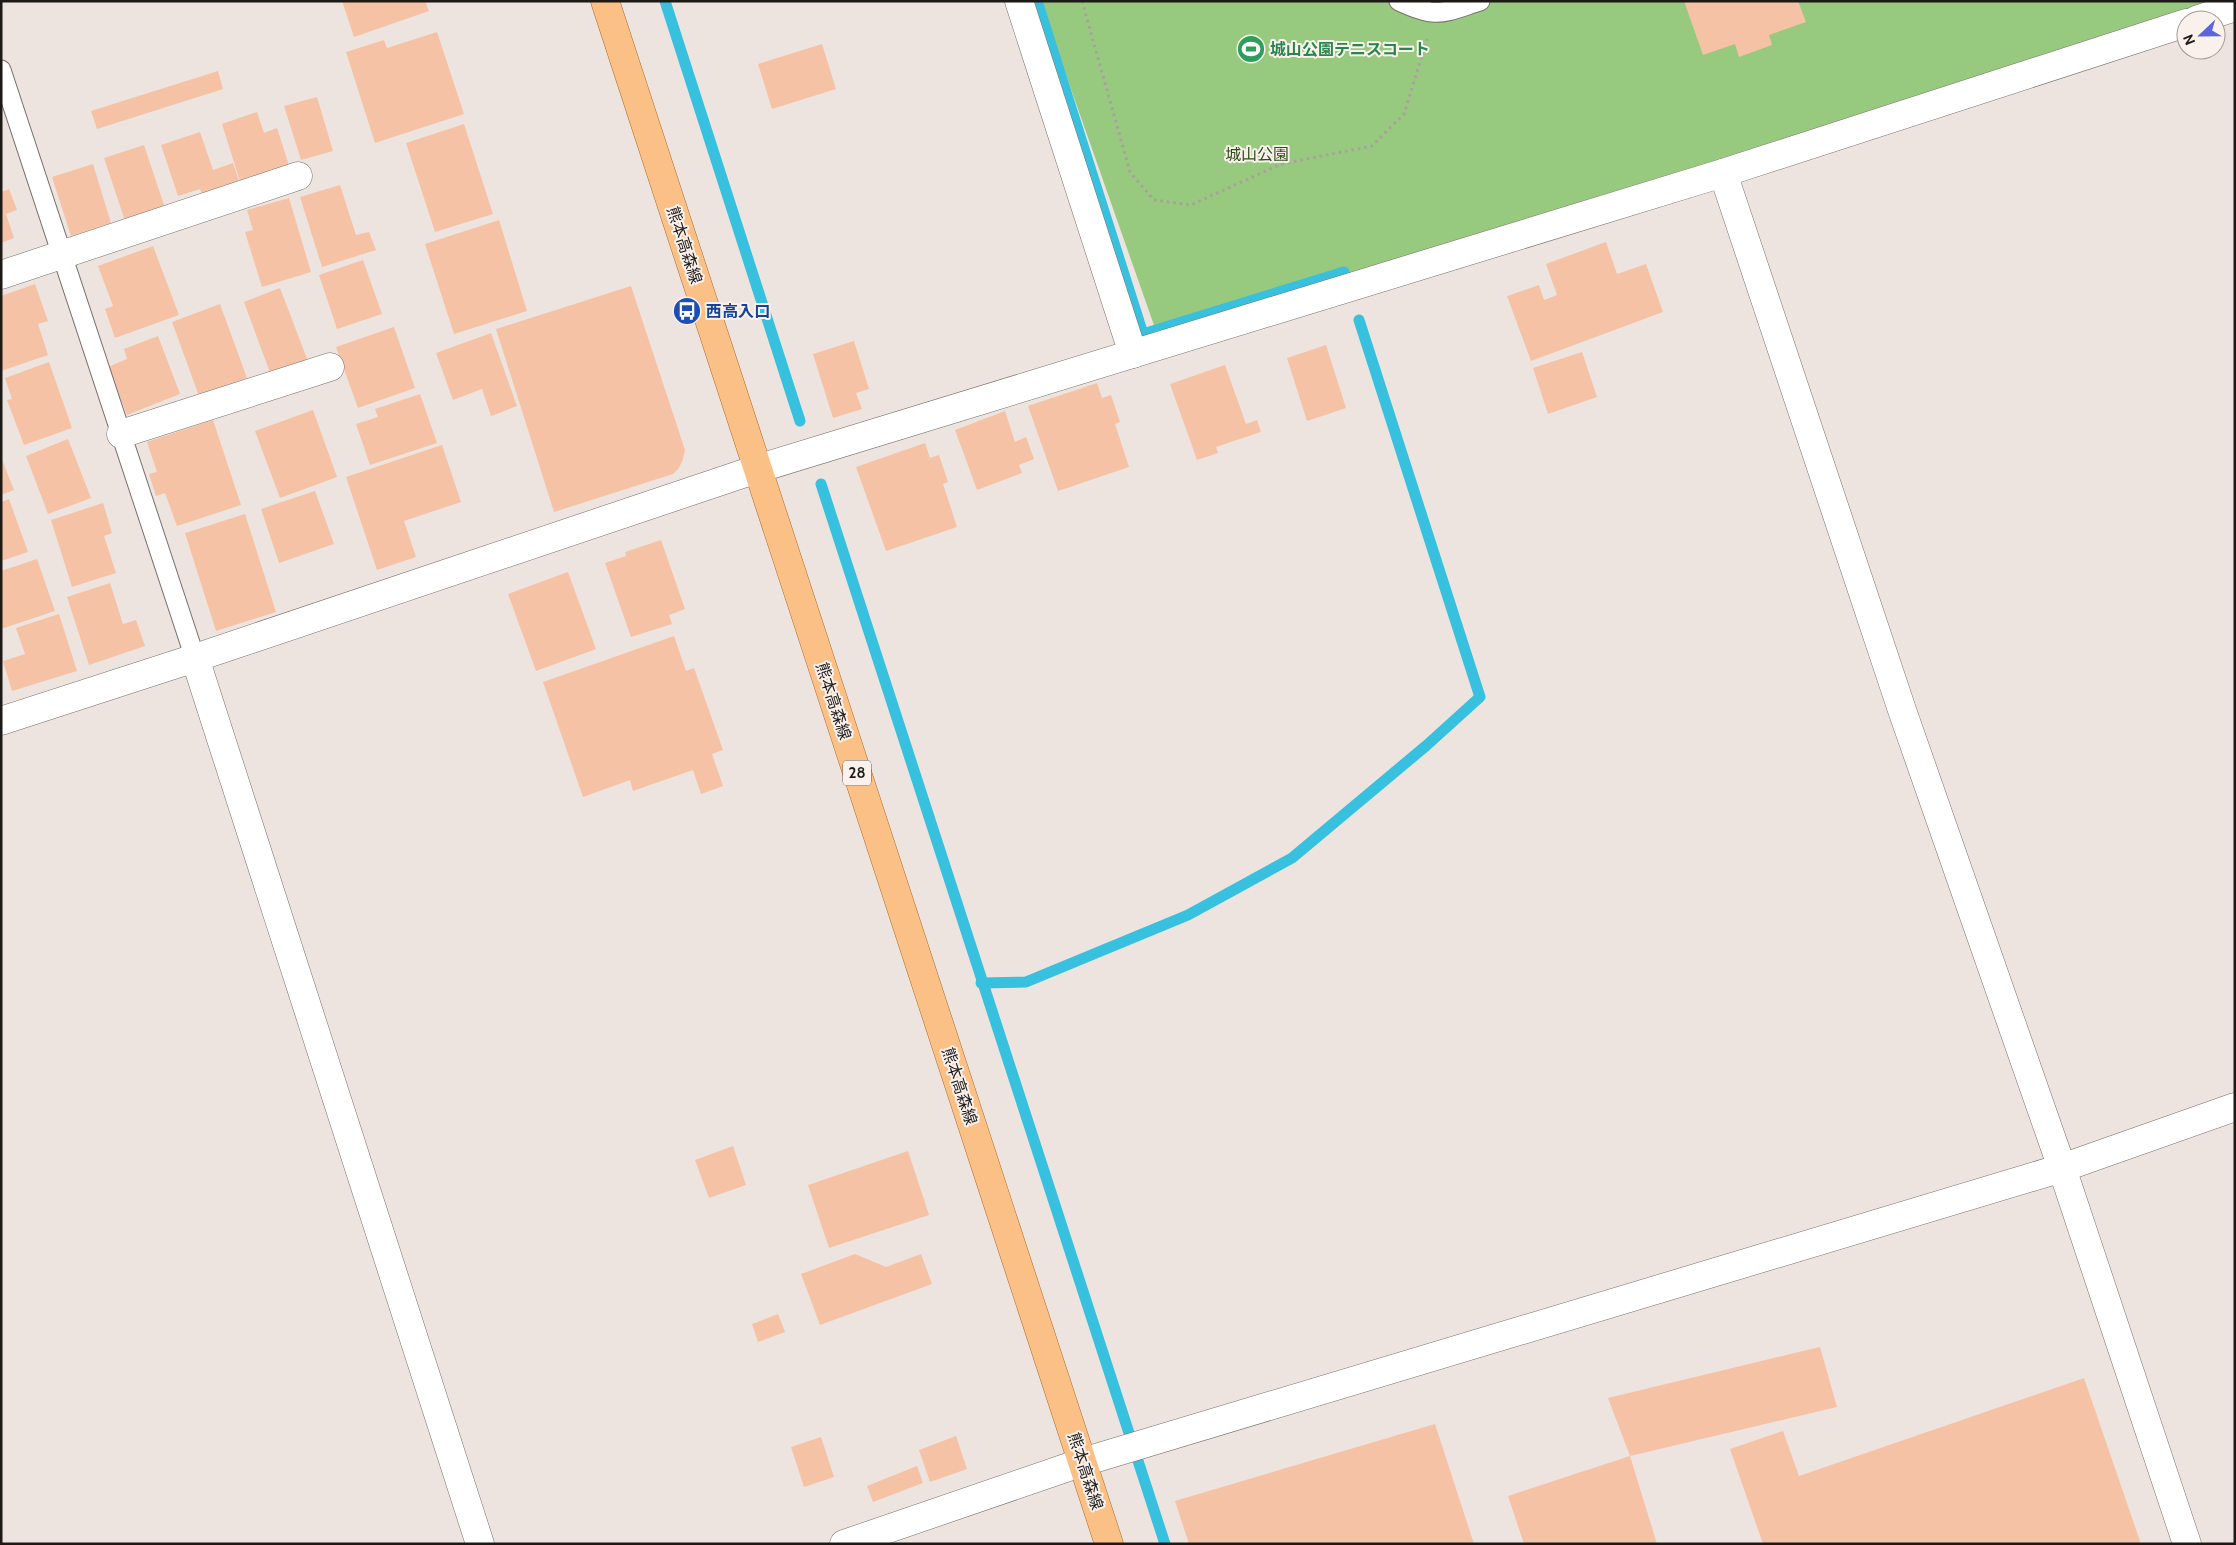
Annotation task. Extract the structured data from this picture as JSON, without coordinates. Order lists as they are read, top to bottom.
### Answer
{
  "streets": {
    "main road": ["熊本高森線", "28"]
  },
  "parks": ["城山公園"],
  "places": {
    "sports": ["城山公園テニスコート"],
    "bus stop": ["西高入口"]
  },
  "north": "left"
}
